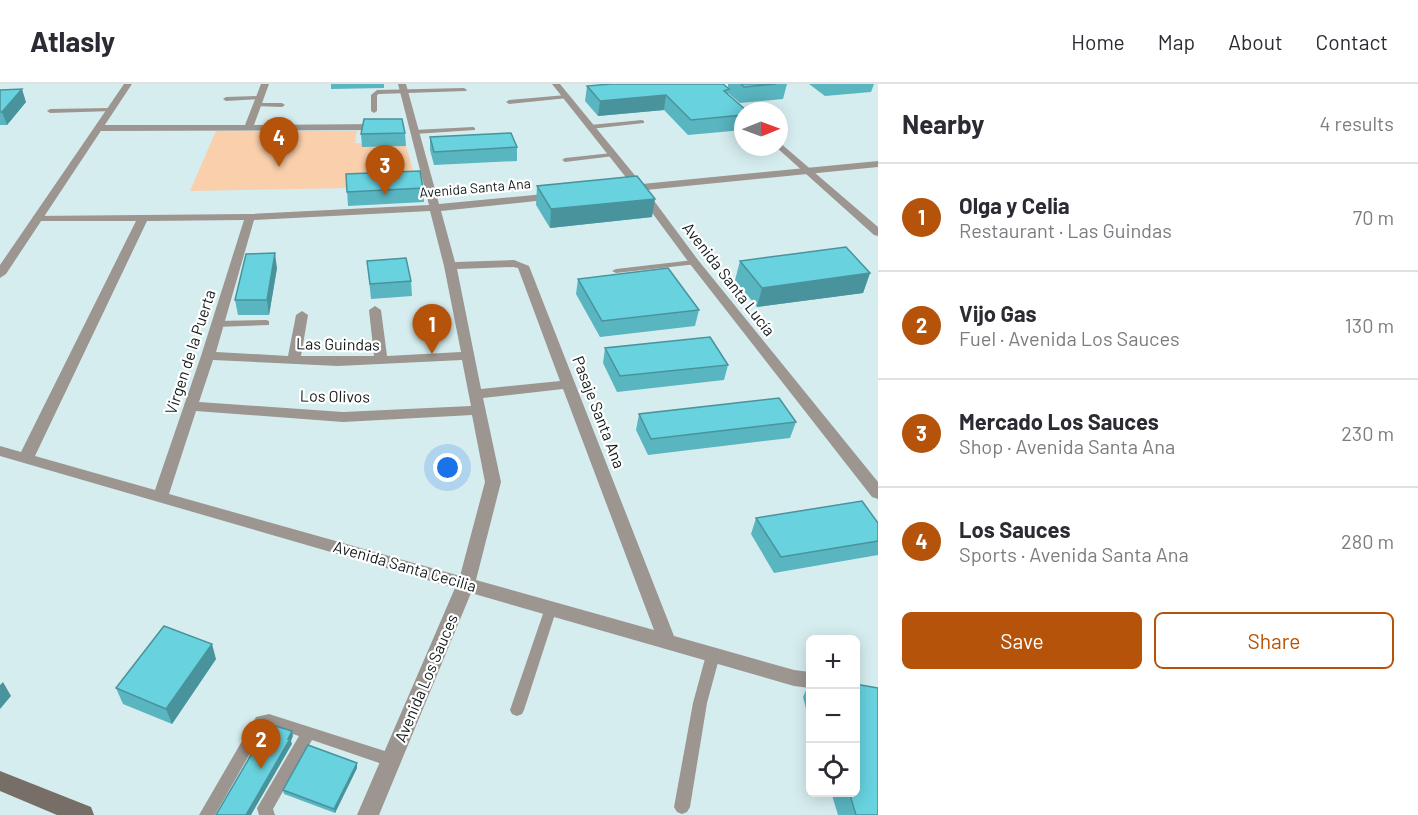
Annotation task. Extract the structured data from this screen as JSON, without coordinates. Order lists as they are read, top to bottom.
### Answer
{
  "streets": {
    "street": [
      "Avenida Santa Ana",
      "Avenida Santa Lucía",
      "Las Guindas",
      "Virgen de la Puerta",
      "Los Olivos",
      "Pasaje Santa Ana",
      "Avenida Santa Cecilia",
      "Avenida Los Sauces"
    ]
  },
  "crossings": [
    ["Avenida Santa Ana", "Virgen de la Puerta"],
    ["Avenida Santa Ana", "Avenida Los Sauces"],
    ["Las Guindas", "Virgen de la Puerta"],
    ["Las Guindas", "Avenida Los Sauces"],
    ["Virgen de la Puerta", "Los Olivos"],
    ["Virgen de la Puerta", "Avenida Santa Cecilia"],
    ["Los Olivos", "Pasaje Santa Ana"],
    ["Los Olivos", "Avenida Los Sauces"],
    ["Pasaje Santa Ana", "Avenida Santa Cecilia"],
    ["Pasaje Santa Ana", "Avenida Los Sauces"],
    ["Avenida Santa Cecilia", "Avenida Los Sauces"]
  ],
  "north": "right",
  "page": {
    "header": "Atlasly",
    "nav": [
      "Home",
      "Map",
      "About",
      "Contact"
    ],
    "heading": ["Nearby", "4 results"],
    "pins": [
      "4",
      "3",
      "1",
      "2"
    ],
    "list": [
      {
        "mark": "1",
        "name": "Olga y Celia",
        "note": "Restaurant · Las Guindas",
        "value": "70 m"
      },
      {
        "mark": "2",
        "name": "Vijo Gas",
        "note": "Fuel · Avenida Los Sauces",
        "value": "130 m"
      },
      {
        "mark": "3",
        "name": "Mercado Los Sauces",
        "note": "Shop · Avenida Santa Ana",
        "value": "230 m"
      },
      {
        "mark": "4",
        "name": "Los Sauces",
        "note": "Sports · Avenida Santa Ana",
        "value": "280 m"
      }
    ],
    "buttons": ["Save", "Share"],
    "map_buttons": ["+", "−"]
  }
}
